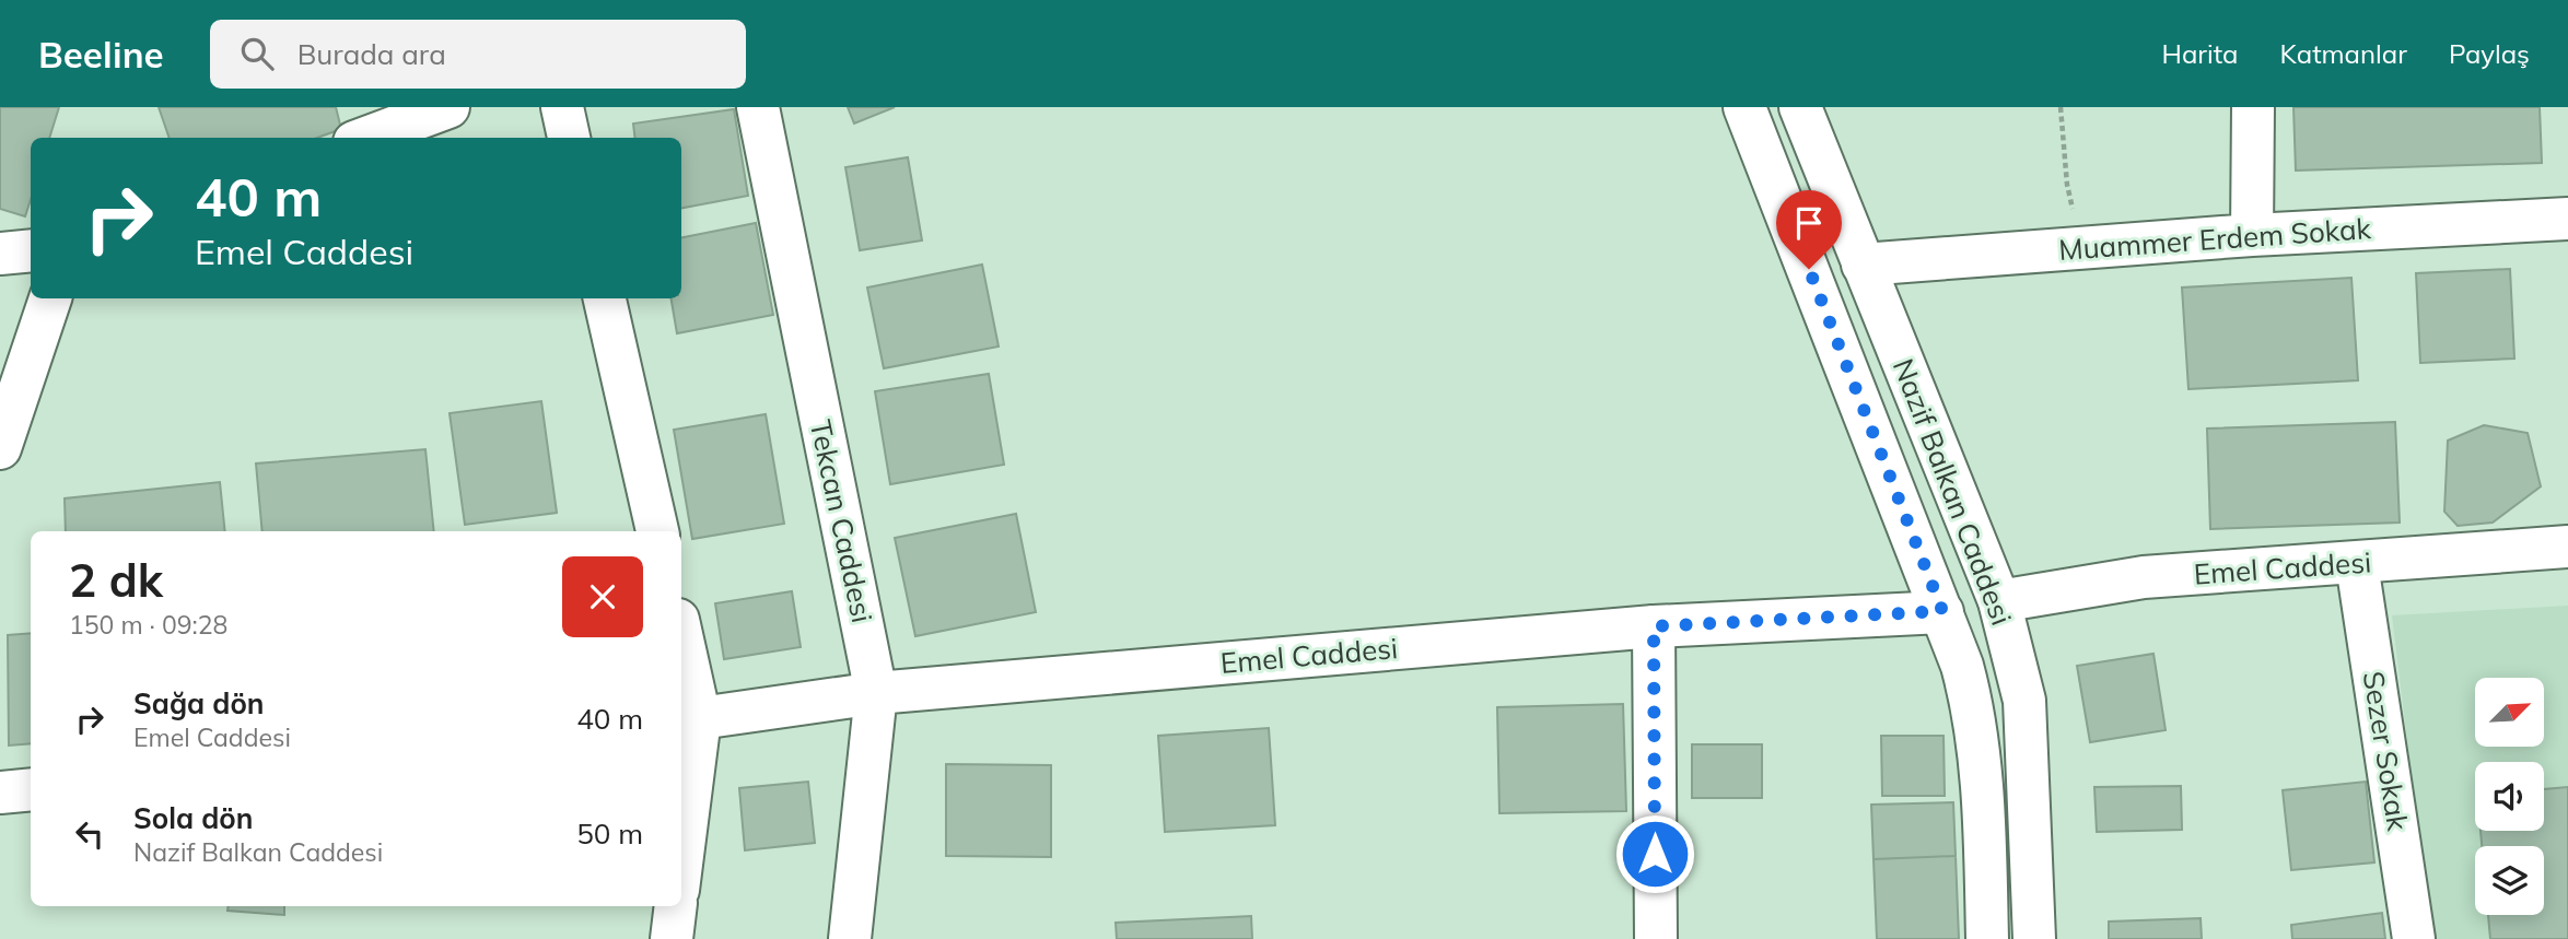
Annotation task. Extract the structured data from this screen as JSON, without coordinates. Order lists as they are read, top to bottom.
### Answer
{
  "streets": {
    "street": [
      "Muammer Erdem Sokak",
      "Nazif Balkan Caddesi",
      "Tekcan Caddesi",
      "Emel Caddesi",
      "Sezer Sokak"
    ]
  },
  "crossings": [
    ["Muammer Erdem Sokak", "Nazif Balkan Caddesi"],
    ["Nazif Balkan Caddesi", "Emel Caddesi"],
    ["Tekcan Caddesi", "Emel Caddesi"],
    ["Emel Caddesi", "Sezer Sokak"]
  ],
  "north": "top right",
  "page": {
    "header": "Beeline",
    "search": "Burada ara",
    "nav": ["Harita", "Katmanlar", "Paylaş"],
    "turn": ["40 m", "Emel Caddesi"],
    "heading": ["2 dk", "150 m · 09:28"],
    "list": [
      {
        "name": "Sağa dön",
        "note": "Emel Caddesi",
        "value": "40 m"
      },
      {
        "name": "Sola dön",
        "note": "Nazif Balkan Caddesi",
        "value": "50 m"
      }
    ]
  }
}
